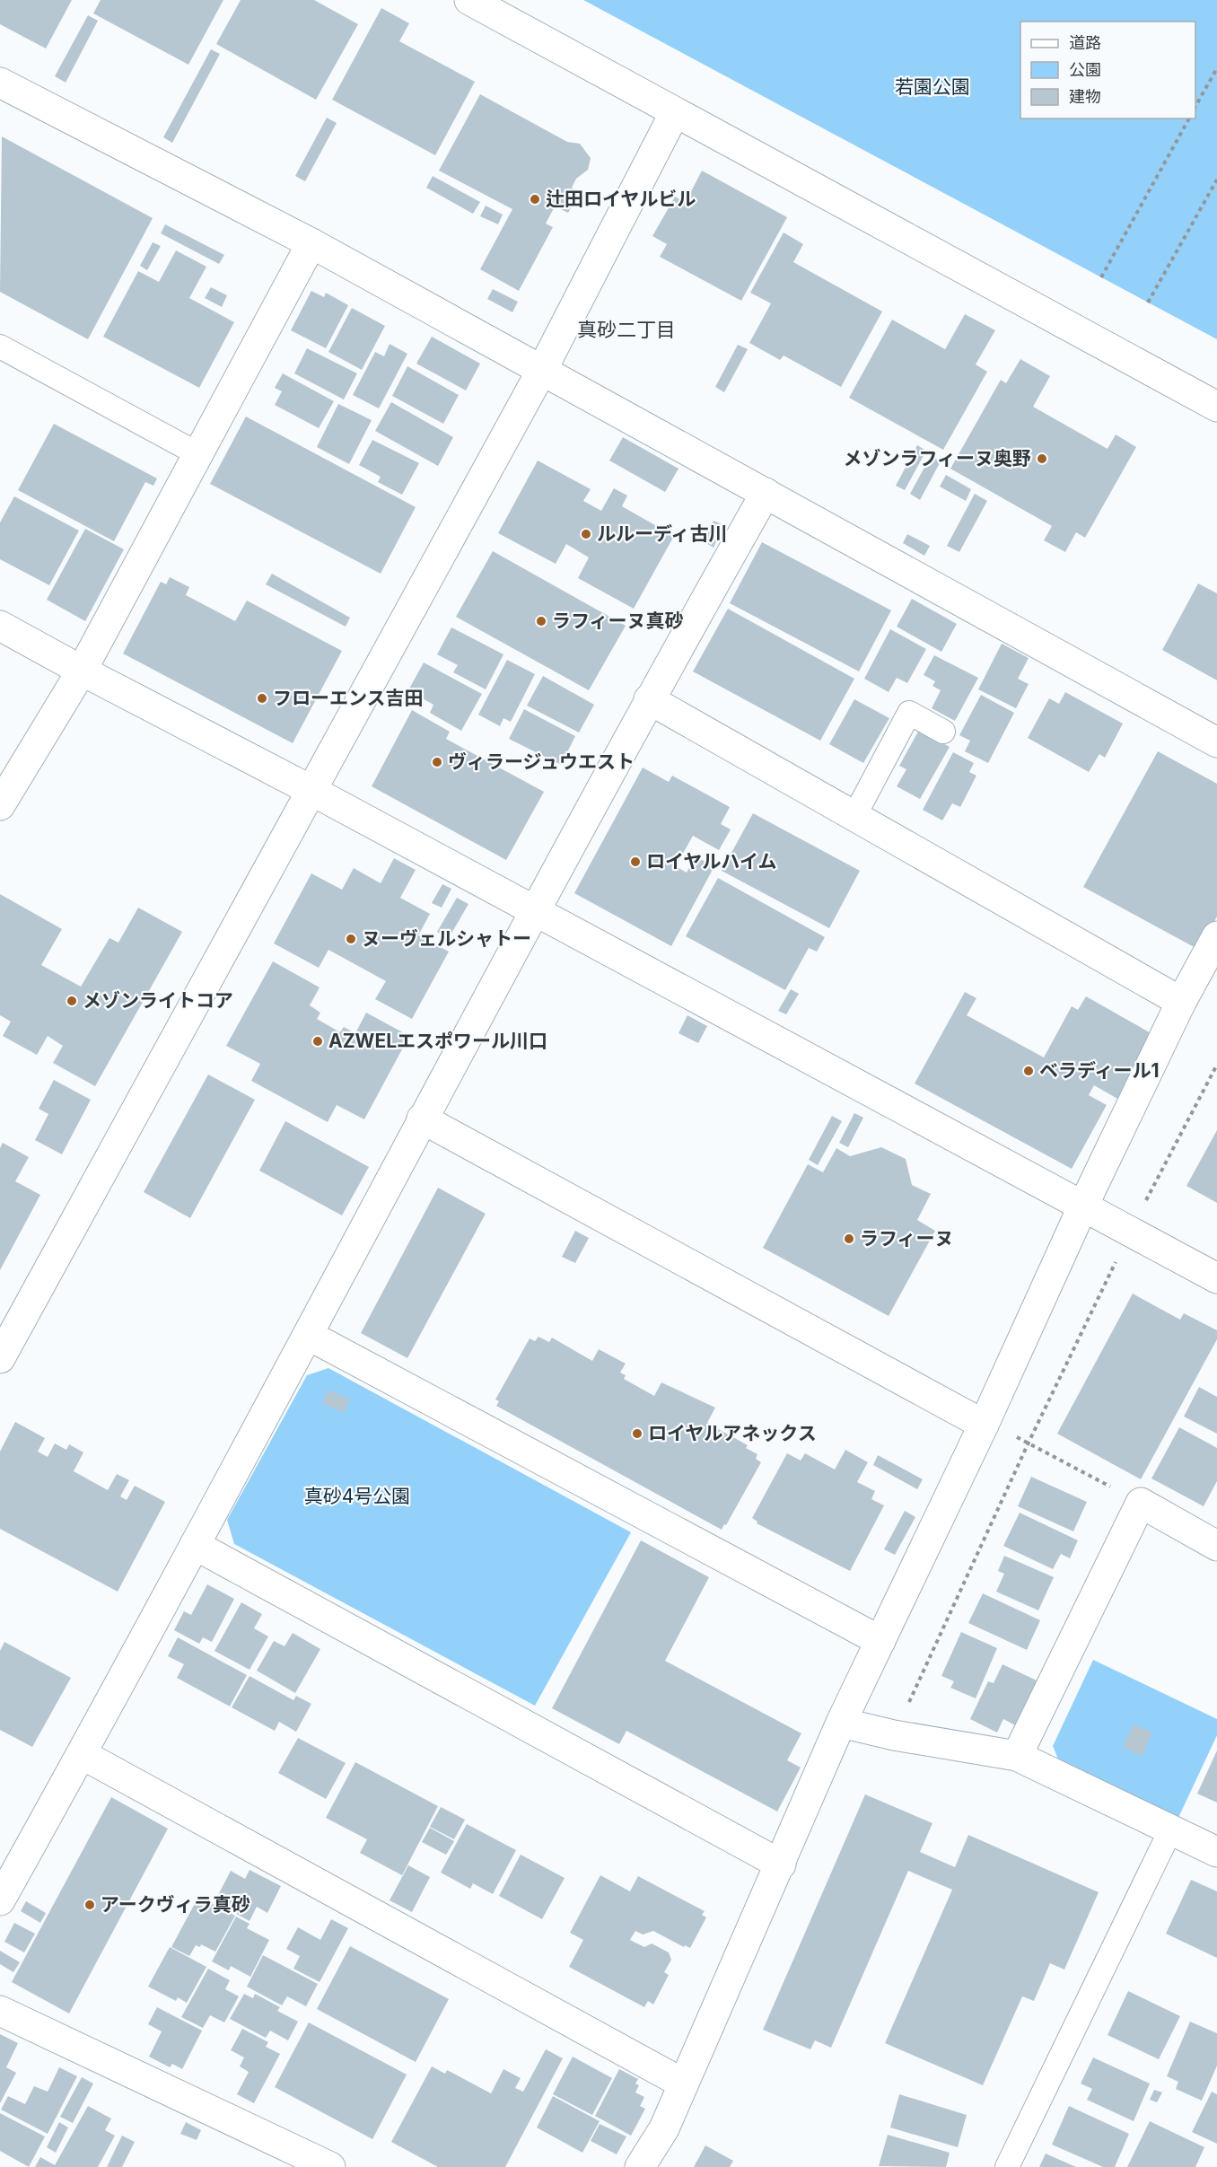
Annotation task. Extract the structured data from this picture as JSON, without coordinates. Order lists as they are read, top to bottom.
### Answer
{
  "districts": ["真砂二丁目"],
  "parks": ["若園公園", "真砂4号公園"],
  "places": [
    "辻田ロイヤルビル",
    "メゾンラフィーヌ奥野",
    "ルルーディ古川",
    "ラフィーヌ真砂",
    "フローエンス吉田",
    "ヴィラージュウエスト",
    "ロイヤルハイム",
    "ヌーヴェルシャトー",
    "メゾンライトコア",
    "AZWELエスポワール川口",
    "ベラディール1",
    "ラフィーヌ",
    "ロイヤルアネックス",
    "アークヴィラ真砂"
  ],
  "legend": ["道路", "公園", "建物"]
}
